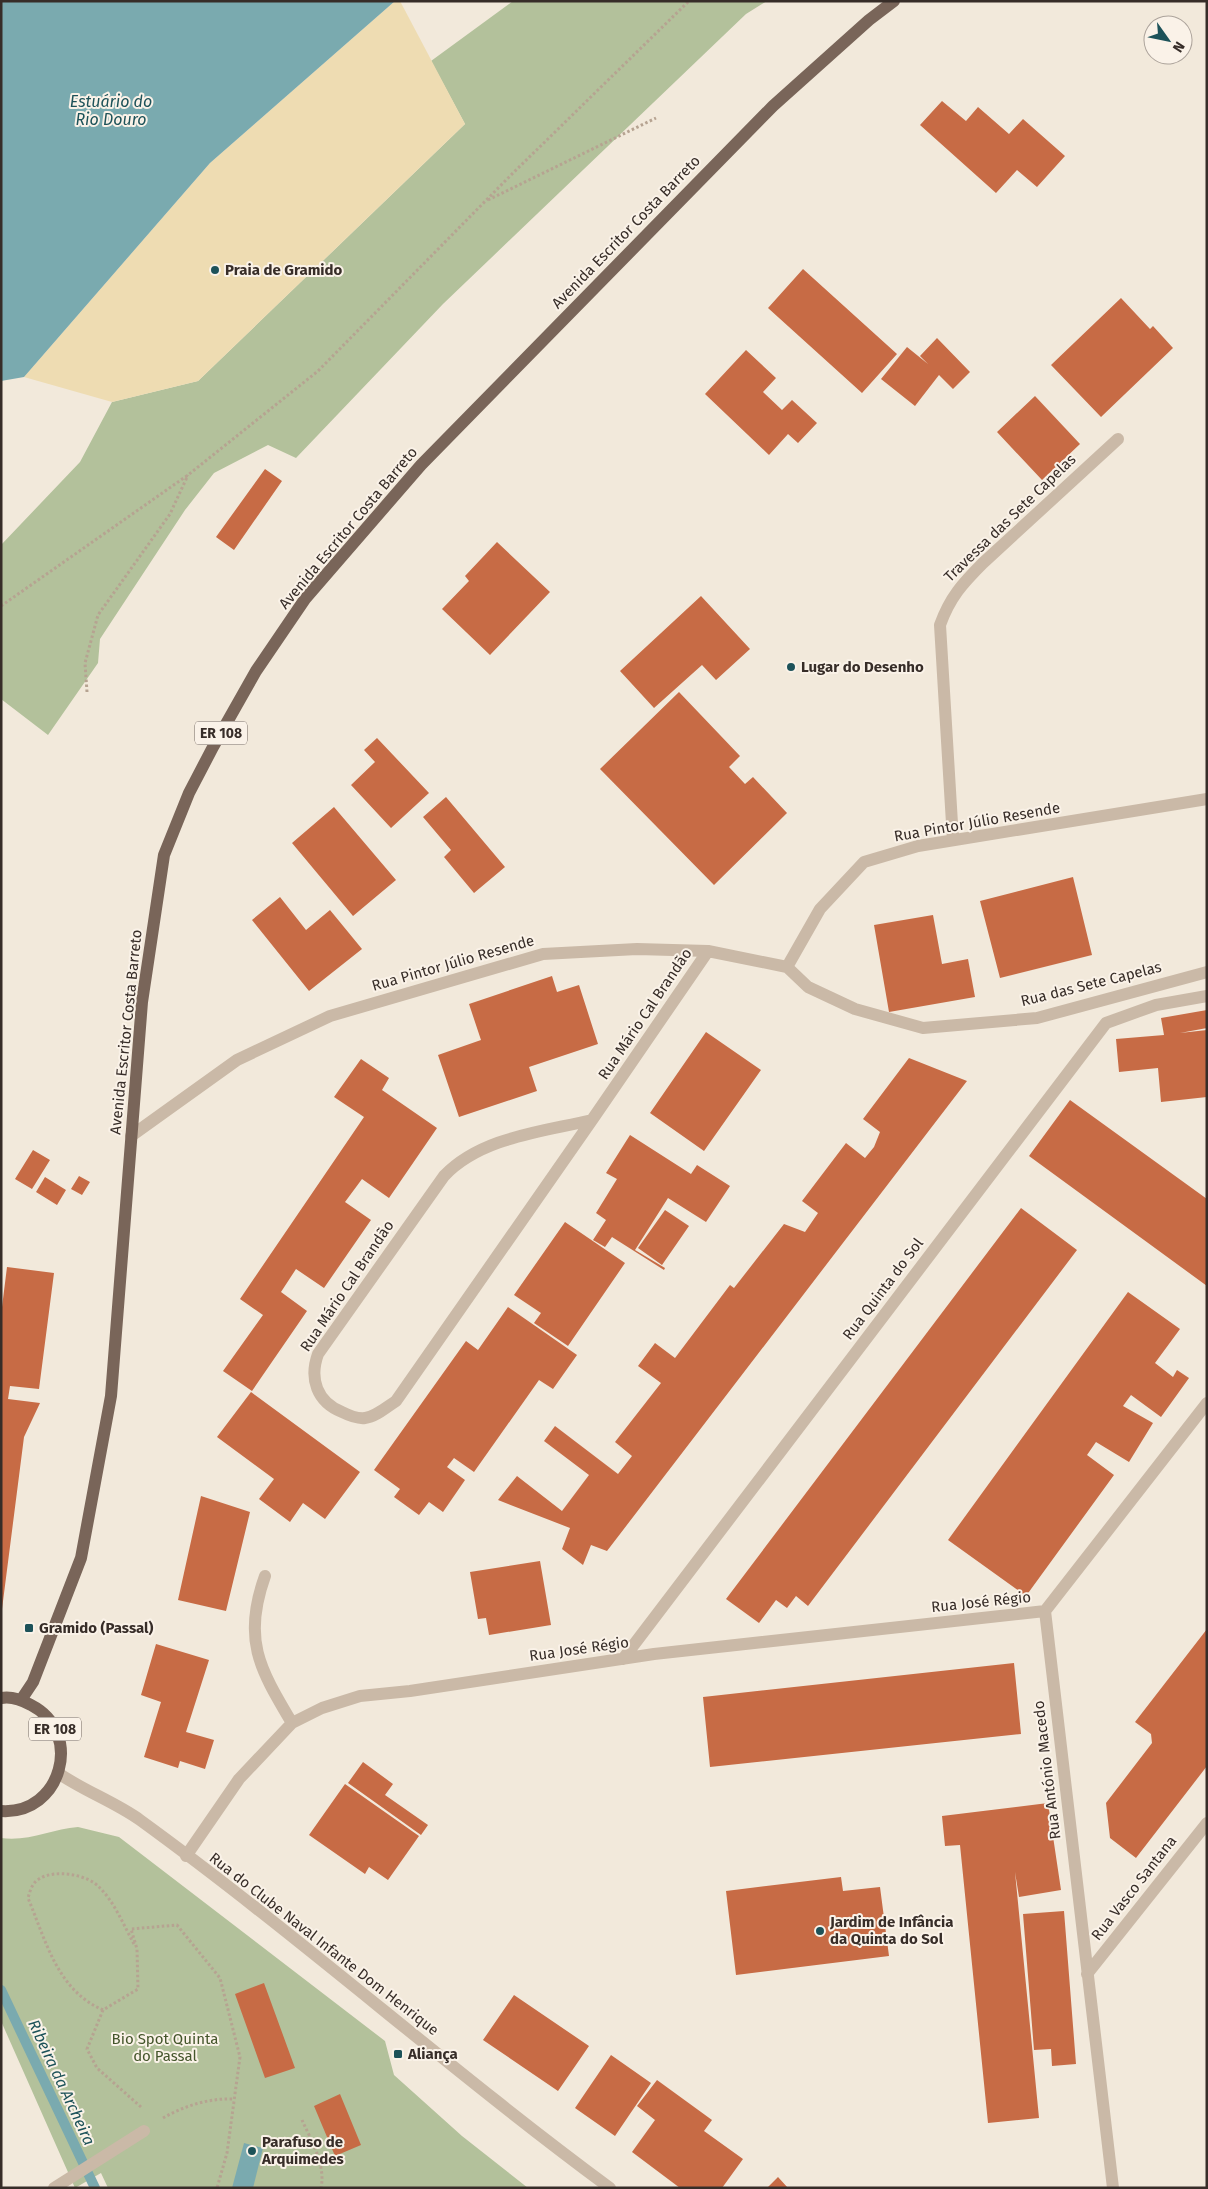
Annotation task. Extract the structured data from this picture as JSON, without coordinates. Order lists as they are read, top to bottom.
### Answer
{
  "streets": {
    "main road": ["Avenida Escritor Costa Barreto", "ER 108"],
    "street": [
      "Travessa das Sete Capelas",
      "Rua Pintor Júlio Resende",
      "Rua das Sete Capelas",
      "Rua Mário Cal Brandão",
      "Rua Quinta do Sol",
      "Rua José Régio",
      "Rua António Macedo",
      "Rua Vasco Santana",
      "Rua do Clube Naval Infante Dom Henrique"
    ]
  },
  "crossings": [
    ["Avenida Escritor Costa Barreto", "ER 108"],
    ["Avenida Escritor Costa Barreto", "Rua Pintor Júlio Resende"],
    ["Travessa das Sete Capelas", "Rua Pintor Júlio Resende"],
    ["ER 108", "Rua do Clube Naval Infante Dom Henrique"],
    ["Rua Pintor Júlio Resende", "Rua das Sete Capelas"],
    ["Rua Pintor Júlio Resende", "Rua Mário Cal Brandão"],
    ["Rua Quinta do Sol", "Rua José Régio"],
    ["Rua José Régio", "Rua António Macedo"],
    ["Rua José Régio", "Rua do Clube Naval Infante Dom Henrique"],
    ["Rua António Macedo", "Rua Vasco Santana"]
  ],
  "water": ["Estuário do Rio Douro", "Ribeira da Archeira"],
  "parks": ["Bio Spot Quinta do Passal"],
  "places": {
    "other": [
      "Praia de Gramido",
      "Lugar do Desenho",
      "Jardim de Infância da Quinta do Sol",
      "Parafuso de Arquimedes"
    ],
    "transit": ["Gramido (Passal)", "Aliança"]
  },
  "north": "bottom right"
}
